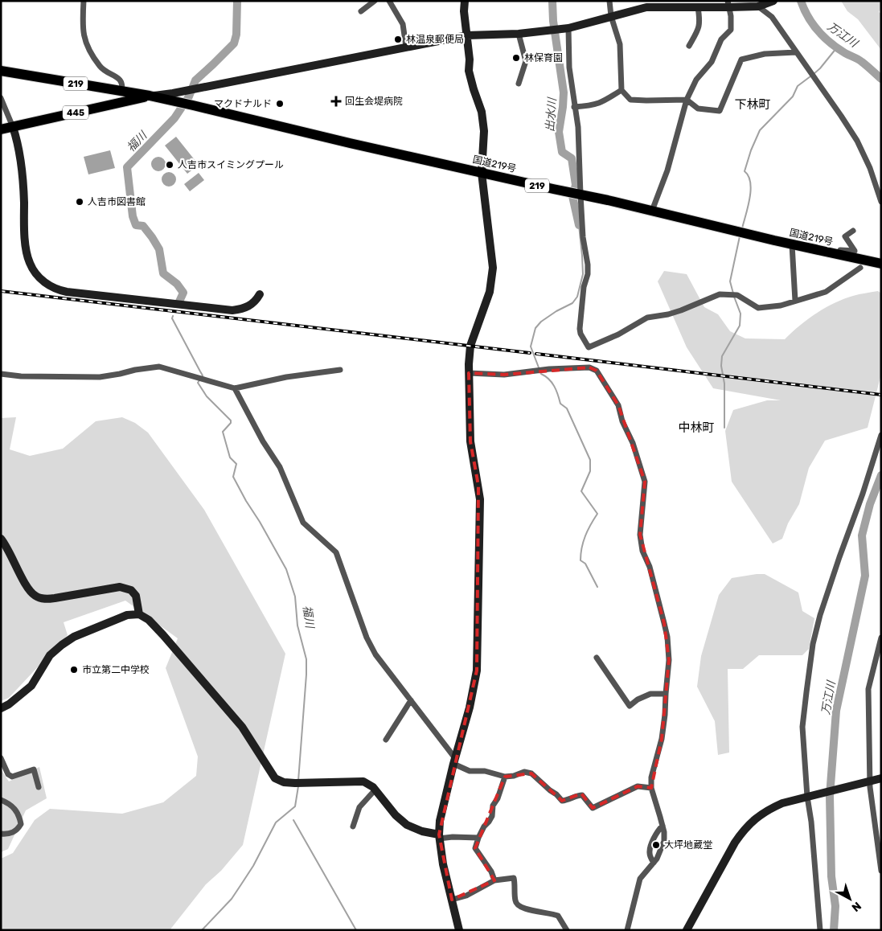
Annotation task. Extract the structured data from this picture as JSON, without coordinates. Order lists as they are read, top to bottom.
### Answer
{
  "streets": {
    "highway": ["219", "445", "国道219号"]
  },
  "crossings": [
    ["219", "445"],
    ["219", "国道219号"],
    ["445", "国道219号"]
  ],
  "districts": ["下林町", "中林町"],
  "water": ["万江川", "出水川", "福川"],
  "places": {
    "other": [
      "林温泉郵便局",
      "林保育園",
      "マクドナルド",
      "人吉市スイミングプール",
      "人吉市図書館",
      "市立第二中学校",
      "大坪地蔵堂"
    ],
    "health": ["回生会堤病院"]
  },
  "north": "bottom right"
}
